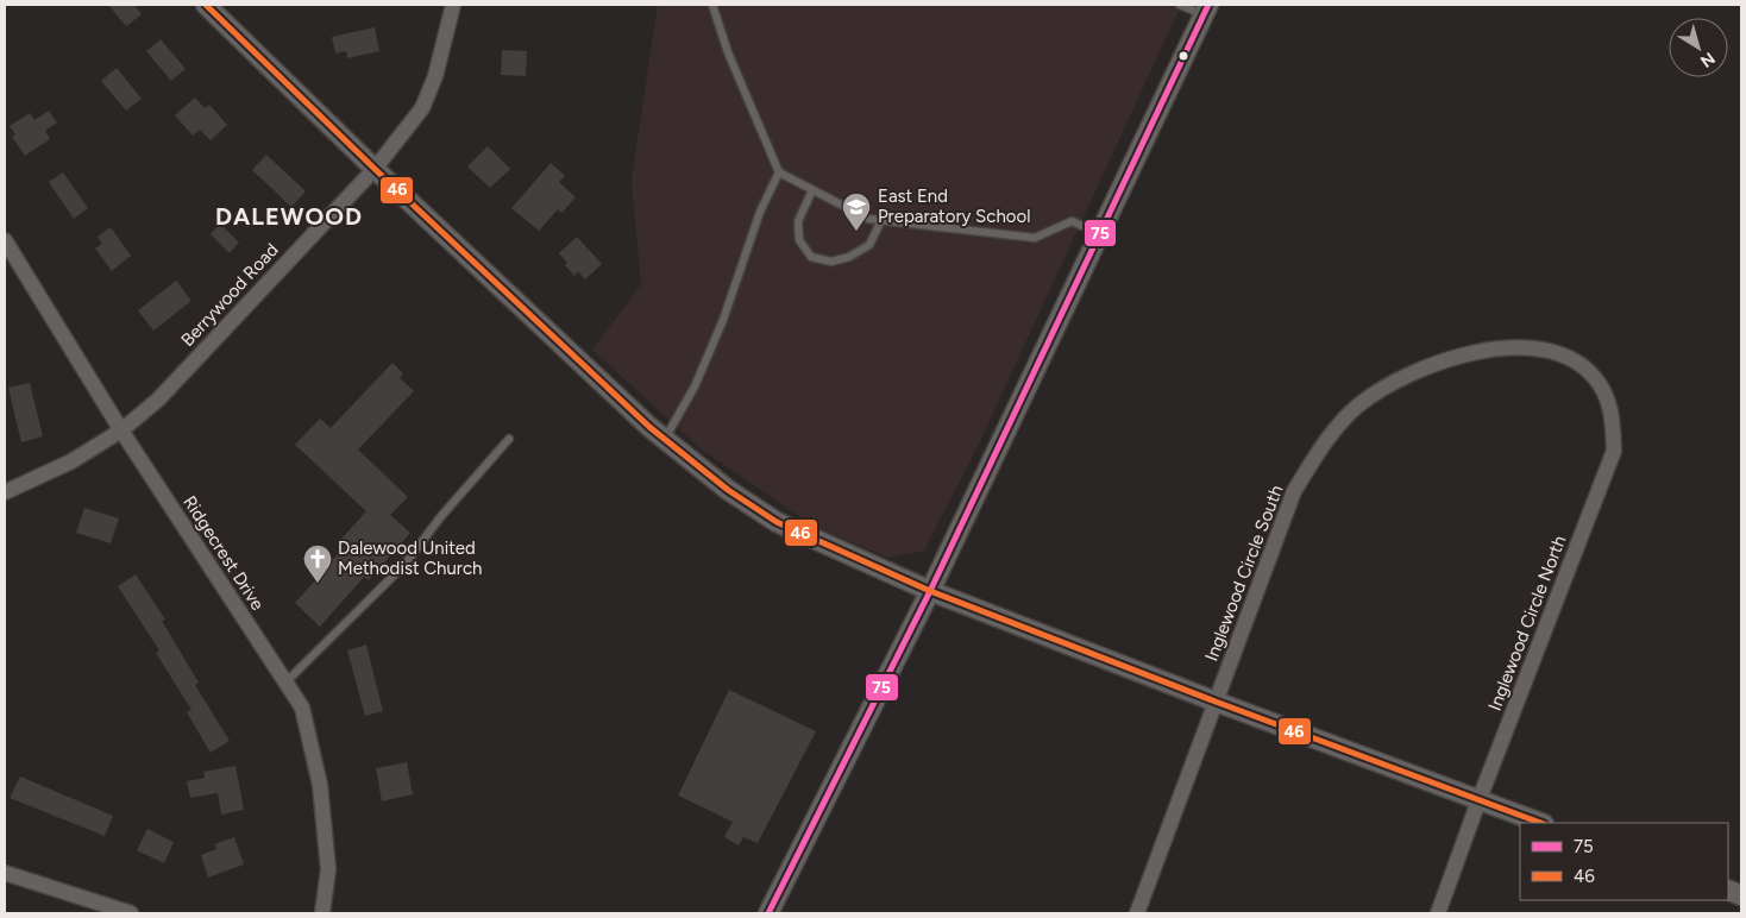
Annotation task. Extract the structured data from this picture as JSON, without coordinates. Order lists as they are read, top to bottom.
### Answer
{
  "streets": {
    "street": [
      "Berrywood Road",
      "Ridgecrest Drive",
      "Inglewood Circle South",
      "Inglewood Circle North"
    ]
  },
  "crossings": [
    ["Berrywood Road", "Ridgecrest Drive"],
    ["Inglewood Circle South", "Inglewood Circle North"]
  ],
  "districts": ["DALEWOOD"],
  "places": {
    "school or university": ["East End Preparatory School"],
    "church": ["Dalewood United Methodist Church"]
  },
  "lines": ["transit line 75", "transit line 46"],
  "legend": ["75", "46"],
  "north": "bottom right"
}
